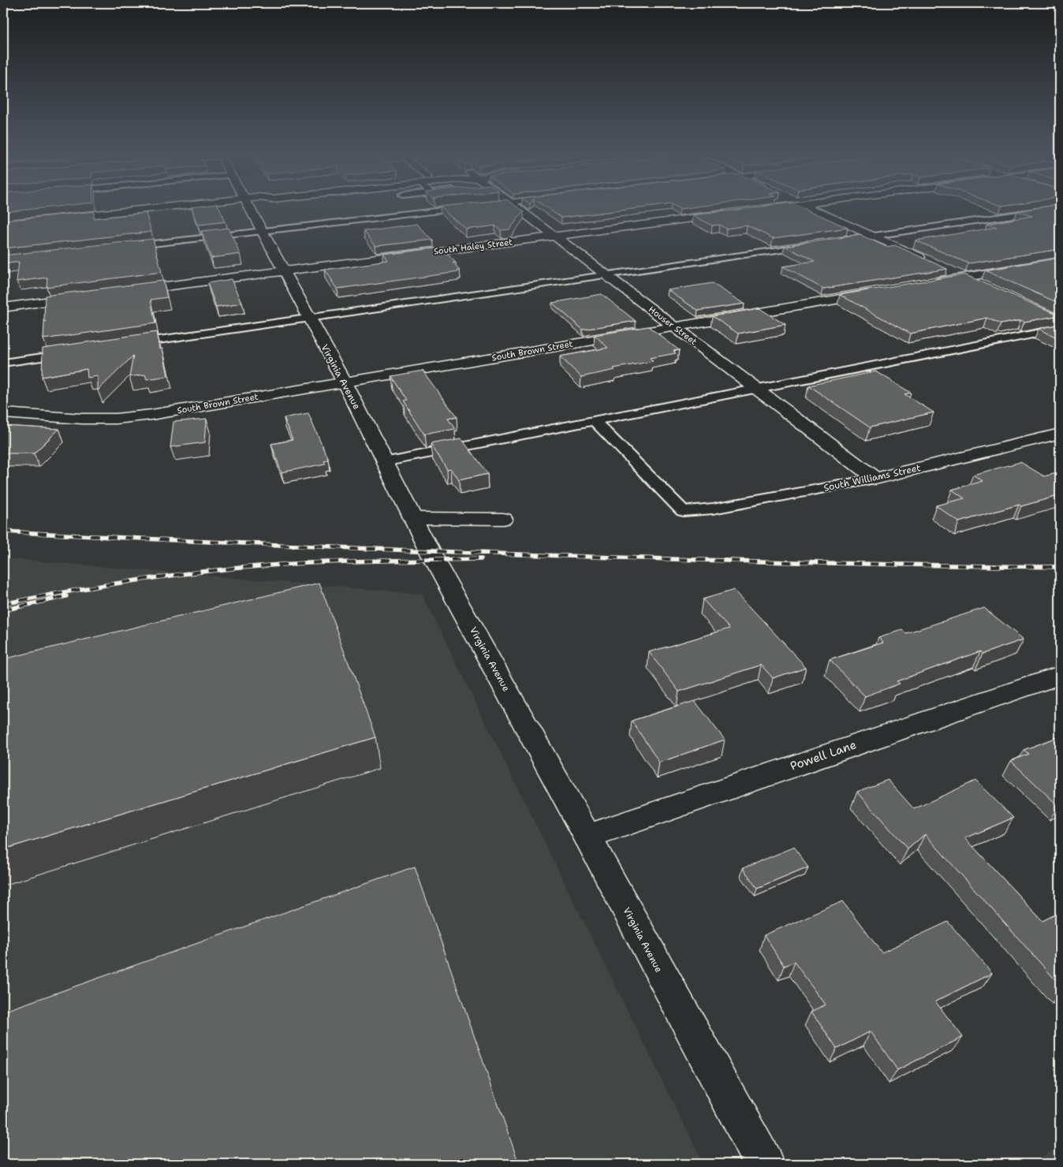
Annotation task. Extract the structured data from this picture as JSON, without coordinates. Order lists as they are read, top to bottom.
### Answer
{
  "streets": {
    "street": [
      "South Haley Street",
      "Houser Street",
      "South Brown Street",
      "Virginia Avenue",
      "South Williams Street",
      "Powell Lane"
    ]
  },
  "crossings": [
    ["South Haley Street", "Houser Street"],
    ["South Haley Street", "Virginia Avenue"],
    ["Houser Street", "South Brown Street"],
    ["Houser Street", "South Williams Street"],
    ["South Brown Street", "Virginia Avenue"],
    ["Virginia Avenue", "Powell Lane"]
  ]
}
